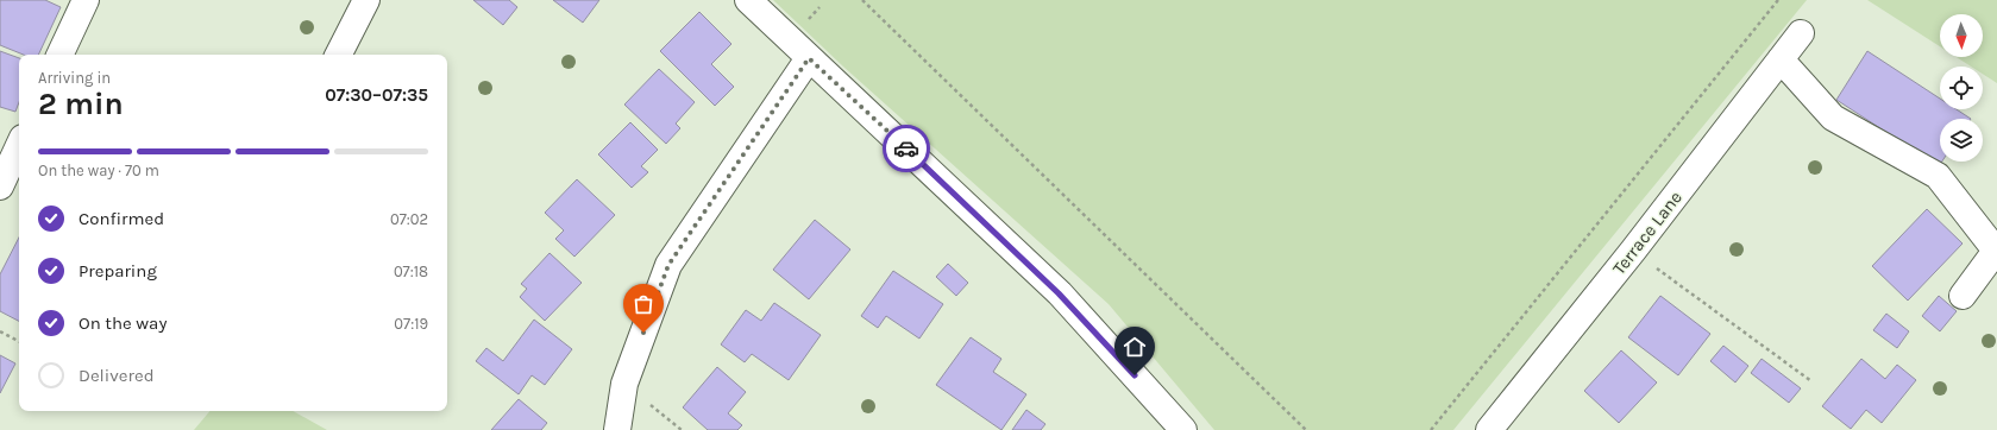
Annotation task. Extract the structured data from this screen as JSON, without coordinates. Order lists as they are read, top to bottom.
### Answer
{
  "streets": {
    "street": ["Terrace Lane"]
  },
  "north": "bottom",
  "page": {
    "heading": ["2 min", "Arriving in", "07:30–07:35"],
    "bar": "On the way · 70 m",
    "list": [
      ["Confirmed", "07:02"],
      ["Preparing", "07:18"],
      ["On the way", "07:19"],
      "Delivered"
    ]
  }
}
